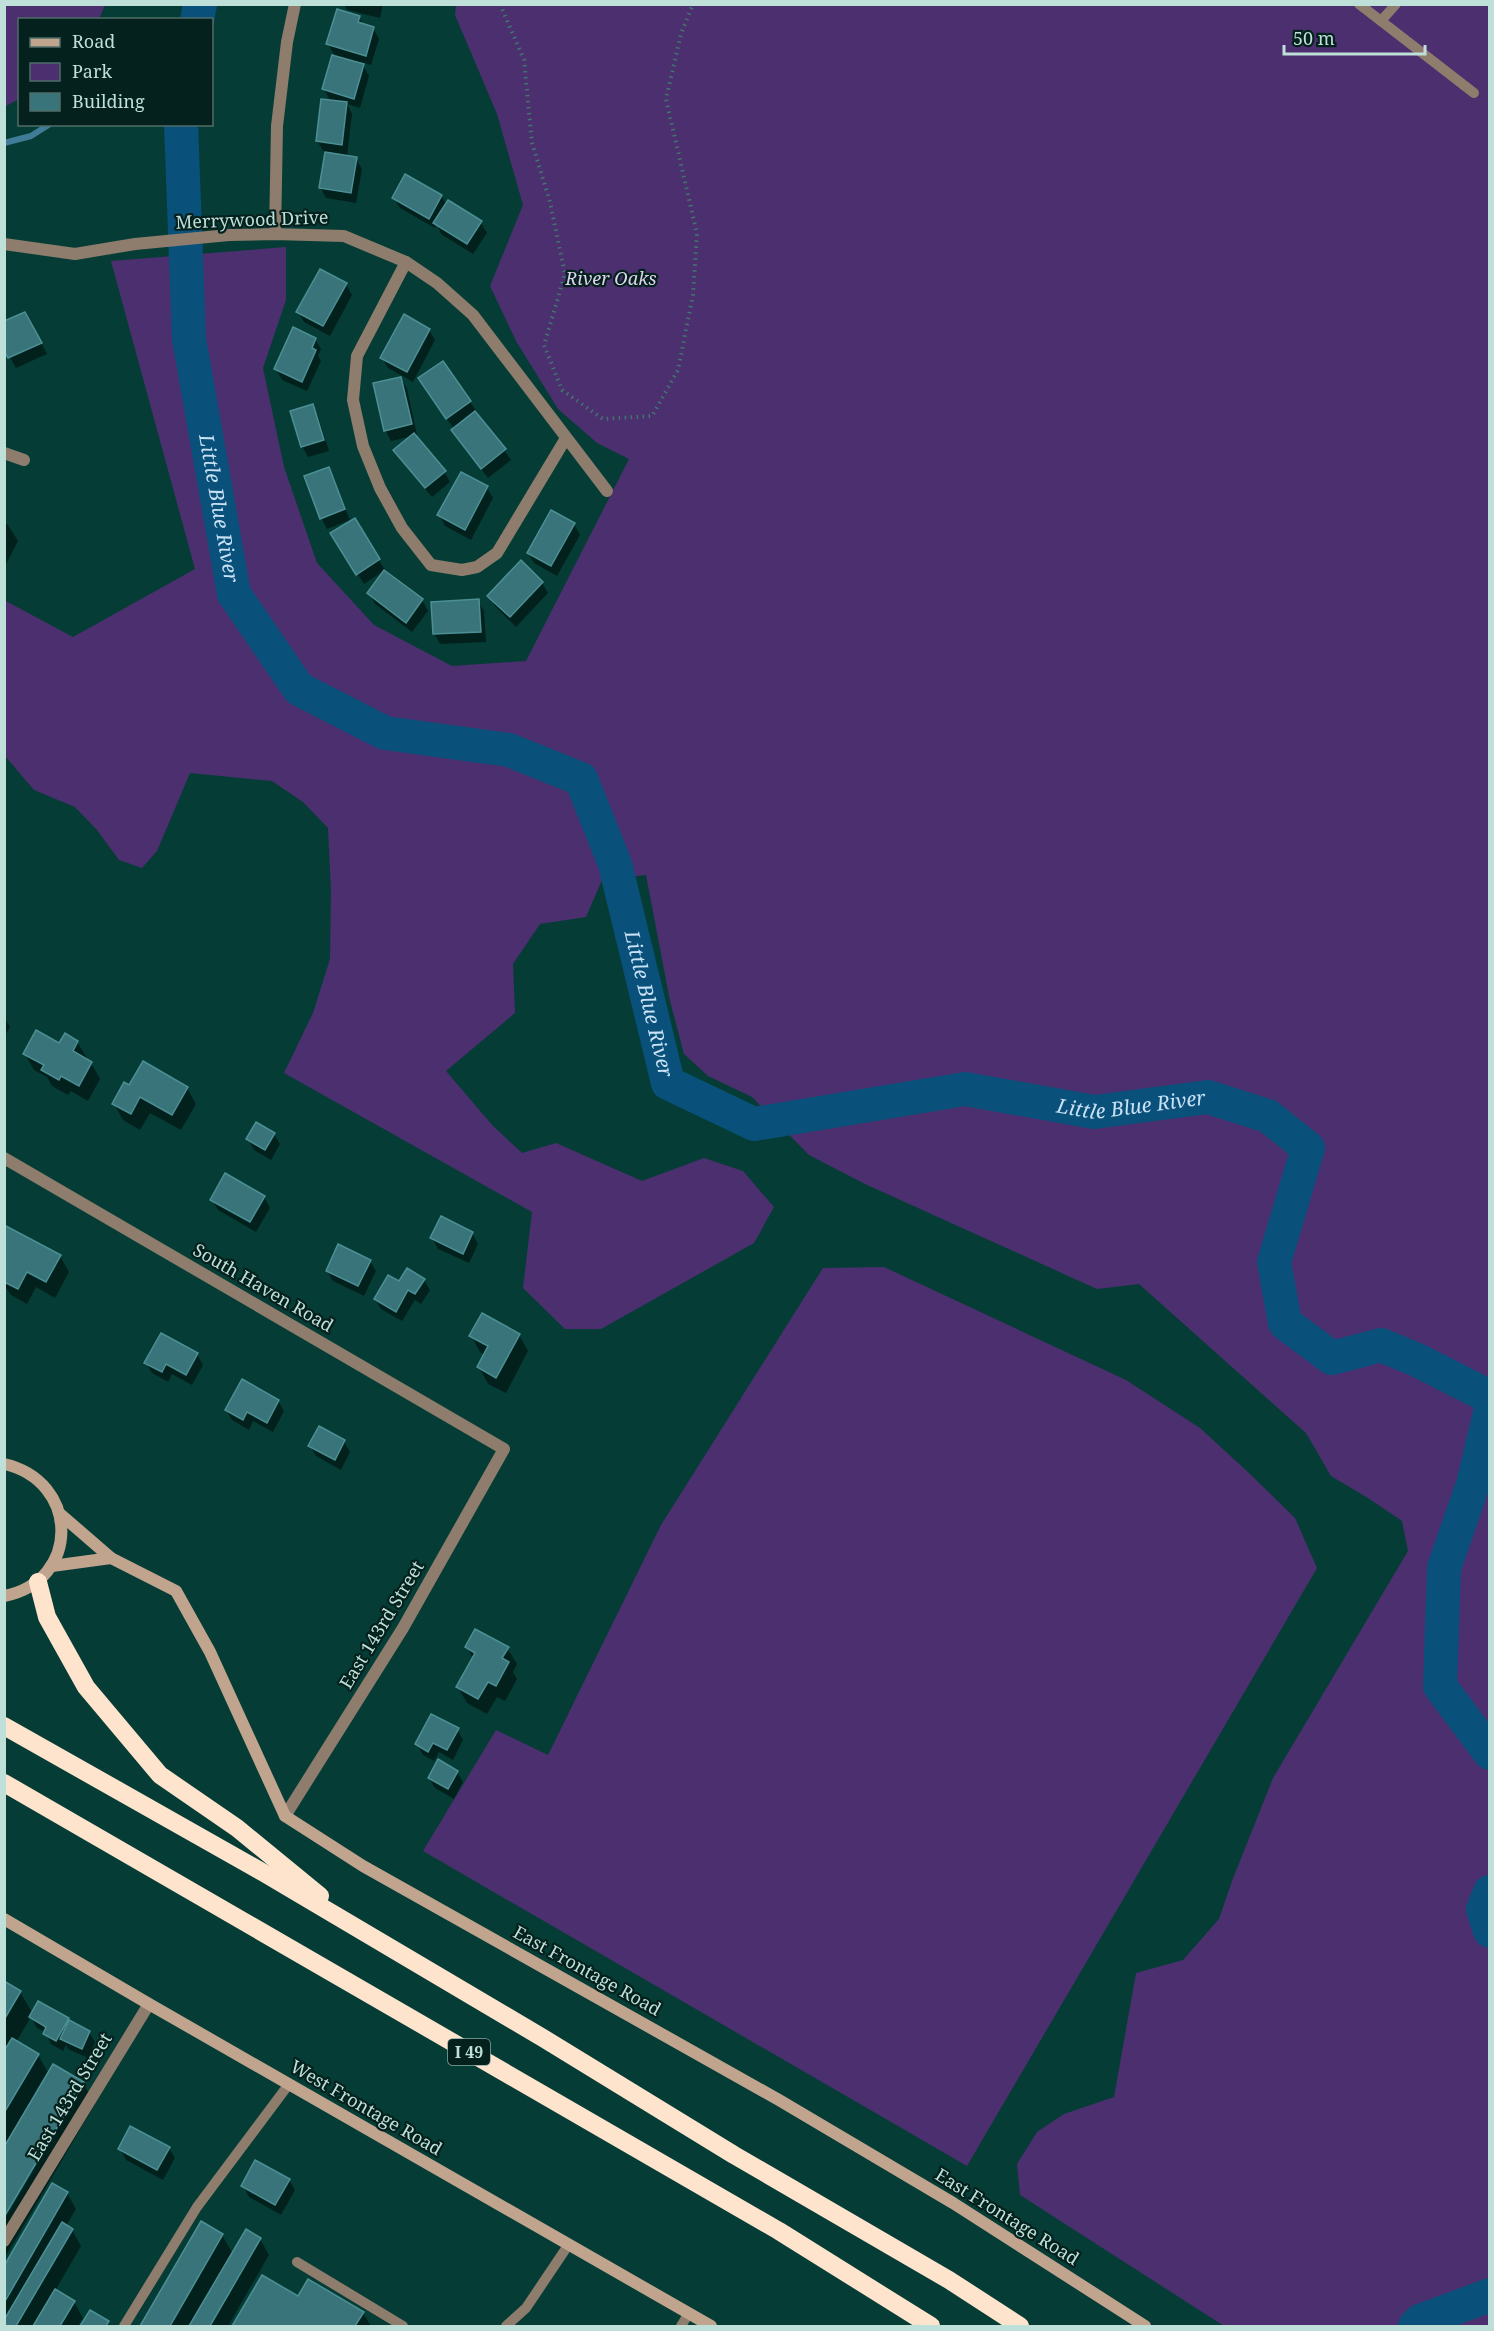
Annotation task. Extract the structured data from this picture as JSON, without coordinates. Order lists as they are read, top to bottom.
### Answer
{
  "streets": {
    "highway": ["I 49"],
    "street": [
      "Merrywood Drive",
      "South Haven Road",
      "East 143rd Street",
      "East Frontage Road",
      "West Frontage Road"
    ]
  },
  "crossings": [
    ["South Haven Road", "East 143rd Street"],
    ["East 143rd Street", "East Frontage Road"],
    ["East 143rd Street", "West Frontage Road"]
  ],
  "water": ["Little Blue River"],
  "parks": ["River Oaks"],
  "legend": ["Road", "Park", "Building"],
  "scale_bar": "50 m"
}
